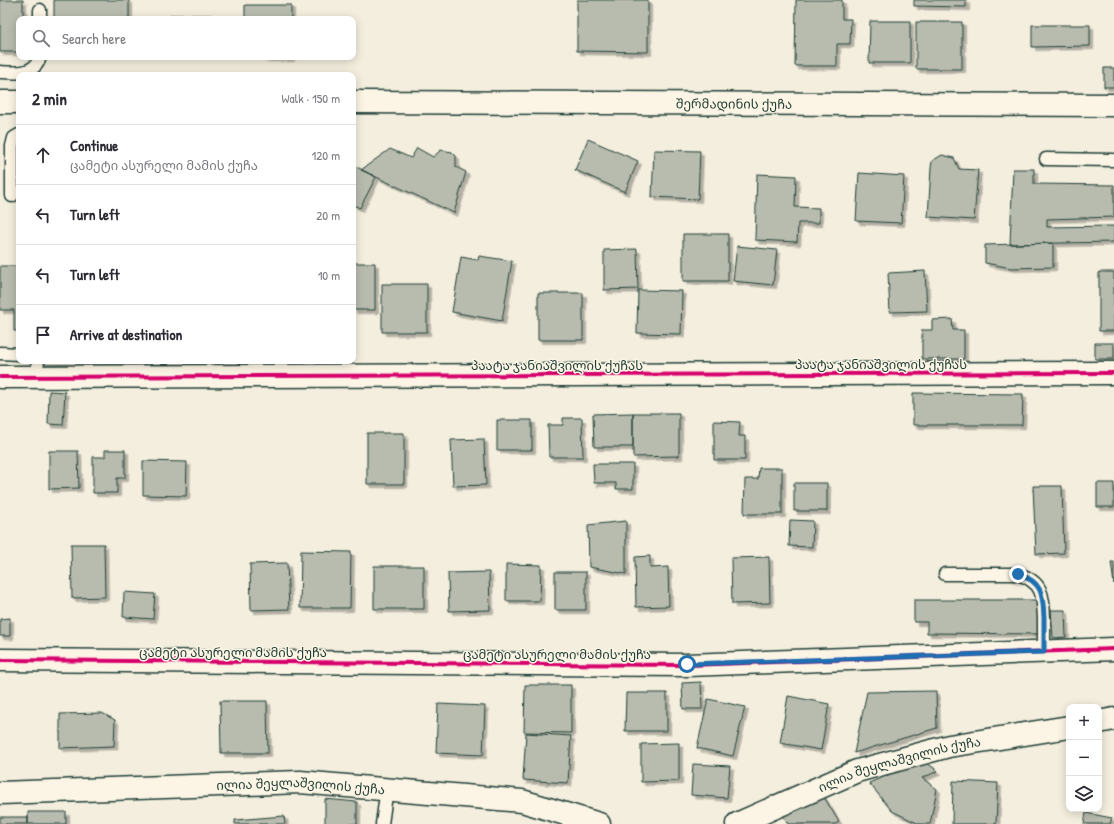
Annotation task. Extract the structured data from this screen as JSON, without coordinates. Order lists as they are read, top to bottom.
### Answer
{
  "streets": {
    "street": [
      "შერმადინის ქუჩა",
      "პაატა ჯანიაშვილის ქუჩას",
      "ცამეტი ასურელი მამის ქუჩა",
      "ილია შეყლაშვილის ქუჩა"
    ]
  },
  "page": {
    "search": "Search here",
    "heading": ["2 min", "Walk · 150 m"],
    "list": [
      ["Continue", "ცამეტი ასურელი მამის ქუჩა", "120 m"],
      ["Turn left", "20 m"],
      ["Turn left", "10 m"],
      "Arrive at destination"
    ],
    "map_buttons": ["+", "−"]
  }
}
